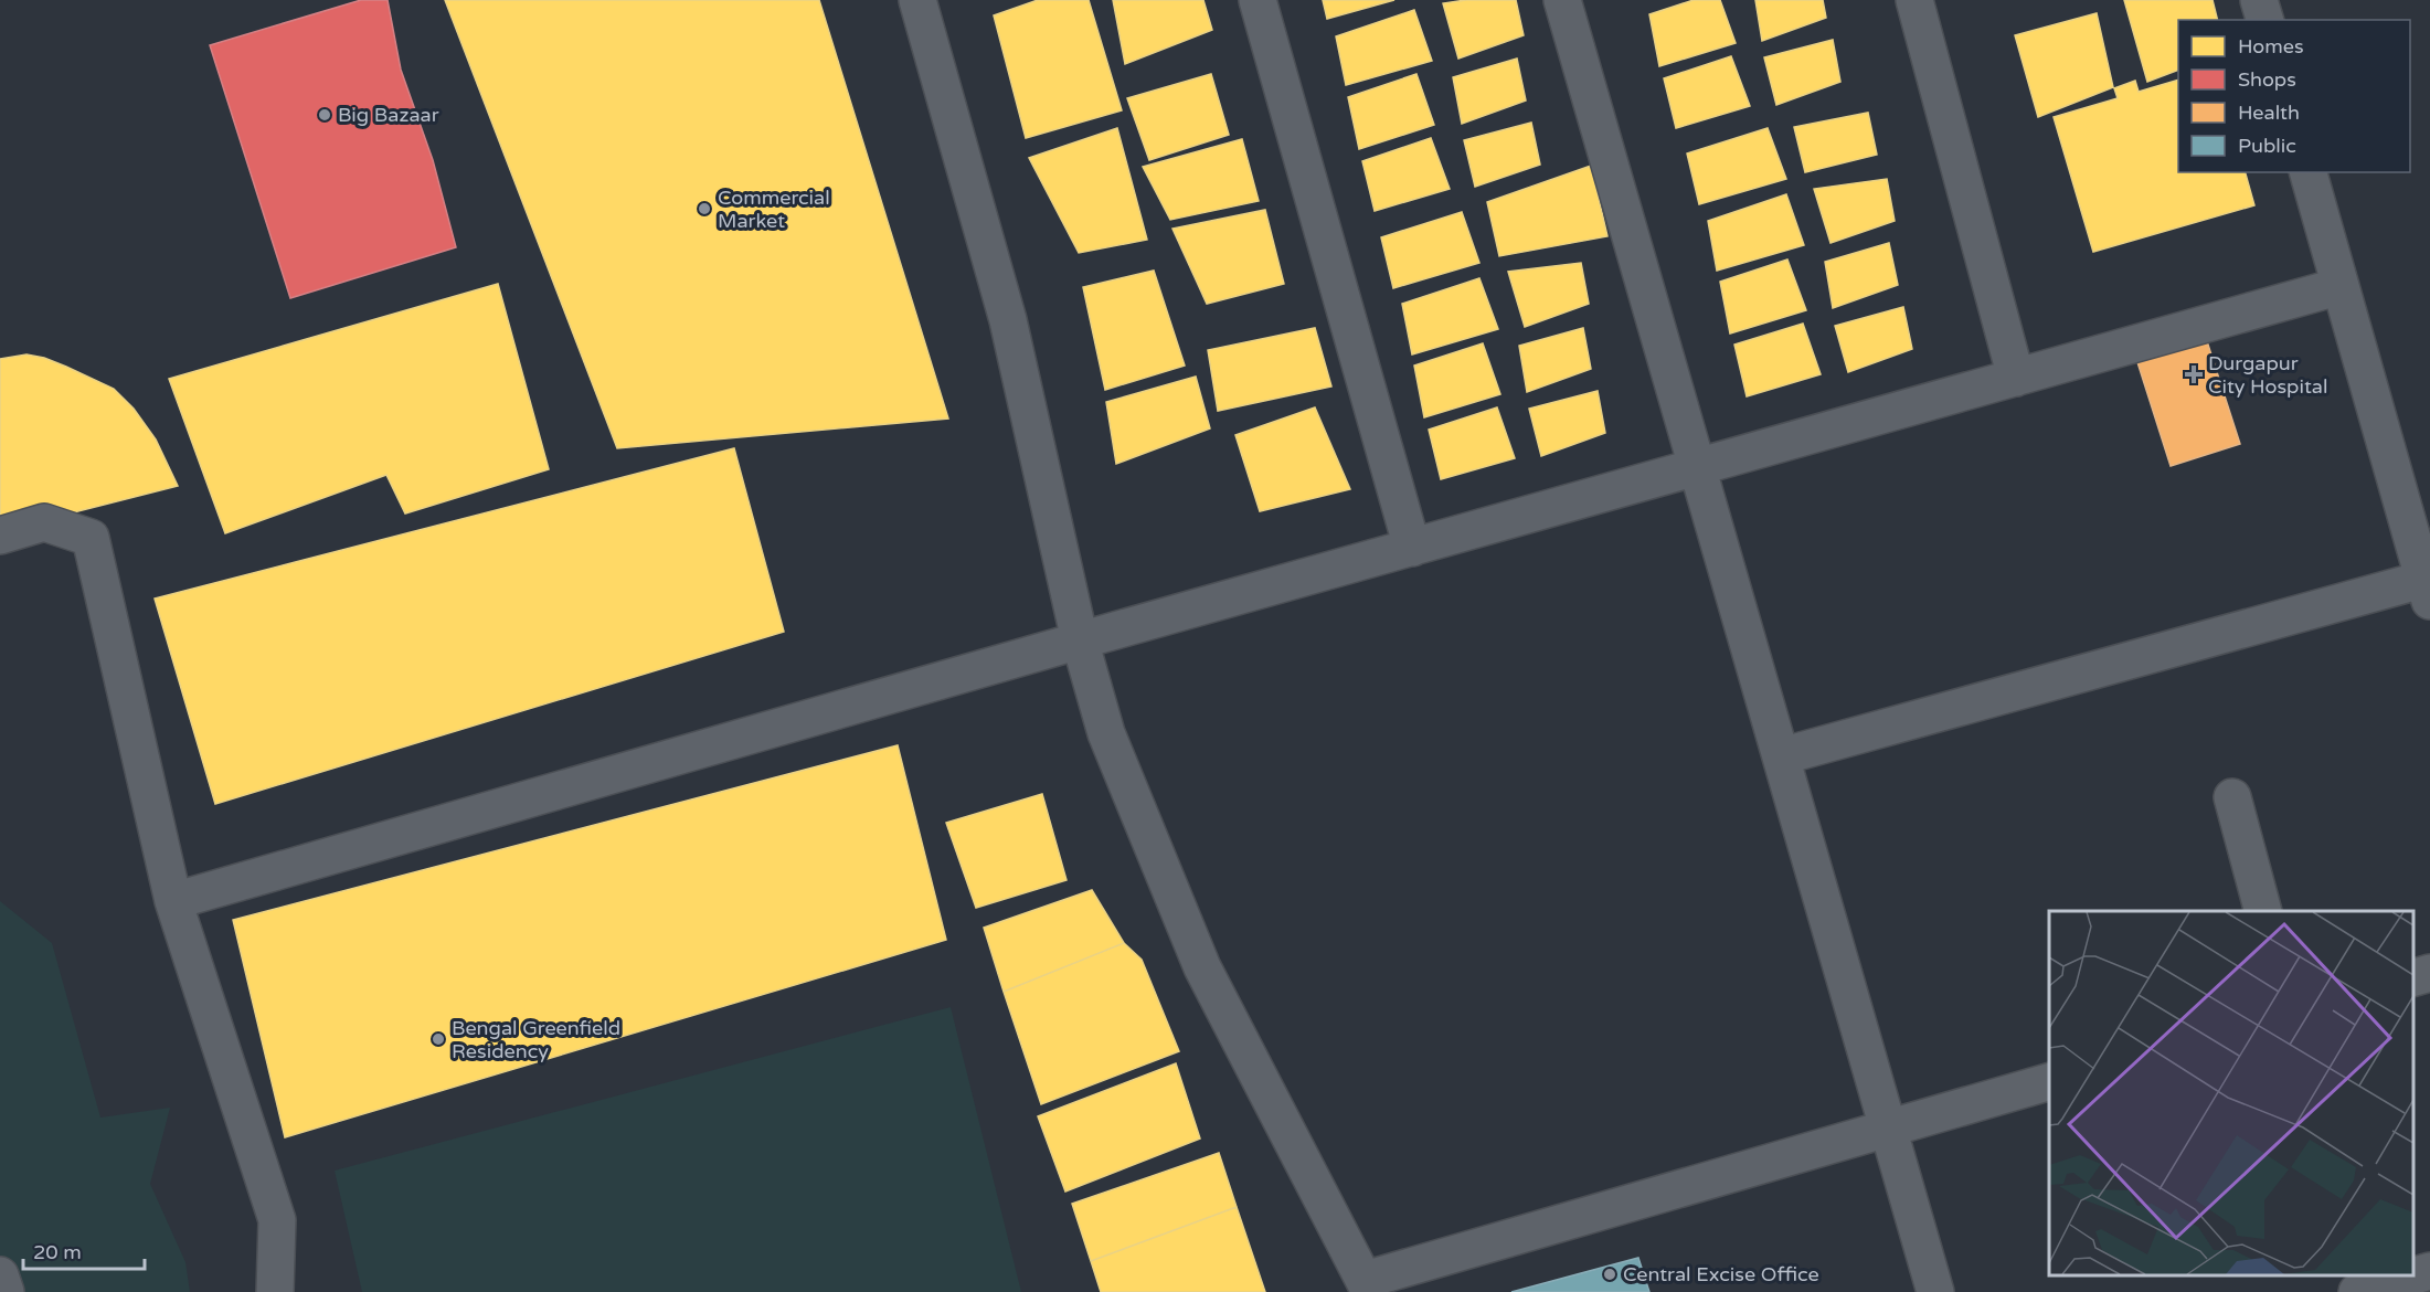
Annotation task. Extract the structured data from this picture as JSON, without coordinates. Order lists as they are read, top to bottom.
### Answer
{
  "places": {
    "other": [
      "Big Bazaar",
      "Commercial Market",
      "Bengal Greenfield Residency",
      "Central Excise Office"
    ],
    "health": ["Durgapur City Hospital"]
  },
  "legend": [
    "Homes",
    "Shops",
    "Health",
    "Public"
  ],
  "scale_bar": "20 m"
}
